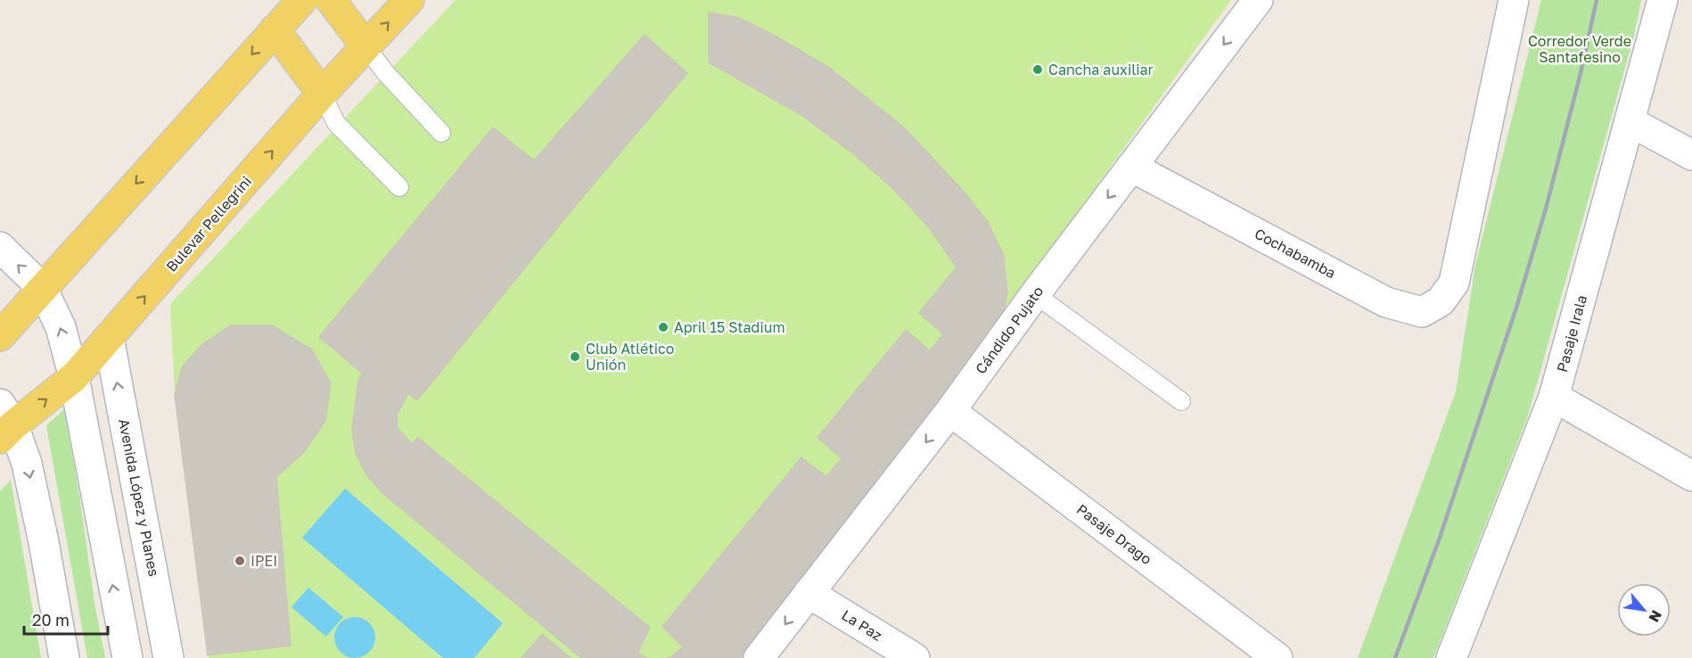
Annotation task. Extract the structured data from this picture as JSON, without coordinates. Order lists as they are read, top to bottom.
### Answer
{
  "streets": {
    "main road": ["Bulevar Pellegrini"],
    "street": [
      "Cochabamba",
      "Cándido Pujato",
      "Pasaje Irala",
      "Avenida López y Planes",
      "Pasaje Drago",
      "La Paz"
    ]
  },
  "crossings": [
    ["Bulevar Pellegrini", "Avenida López y Planes"],
    ["Cochabamba", "Cándido Pujato"],
    ["Cándido Pujato", "Pasaje Drago"],
    ["Cándido Pujato", "La Paz"]
  ],
  "one_way": ["Cándido Pujato"],
  "parks": ["Corredor Verde Santafesino"],
  "places": [
    "Cancha auxiliar",
    "April 15 Stadium",
    "Club Atlético Unión",
    "IPEI"
  ],
  "scale_bar": "20 m",
  "north": "bottom right"
}
